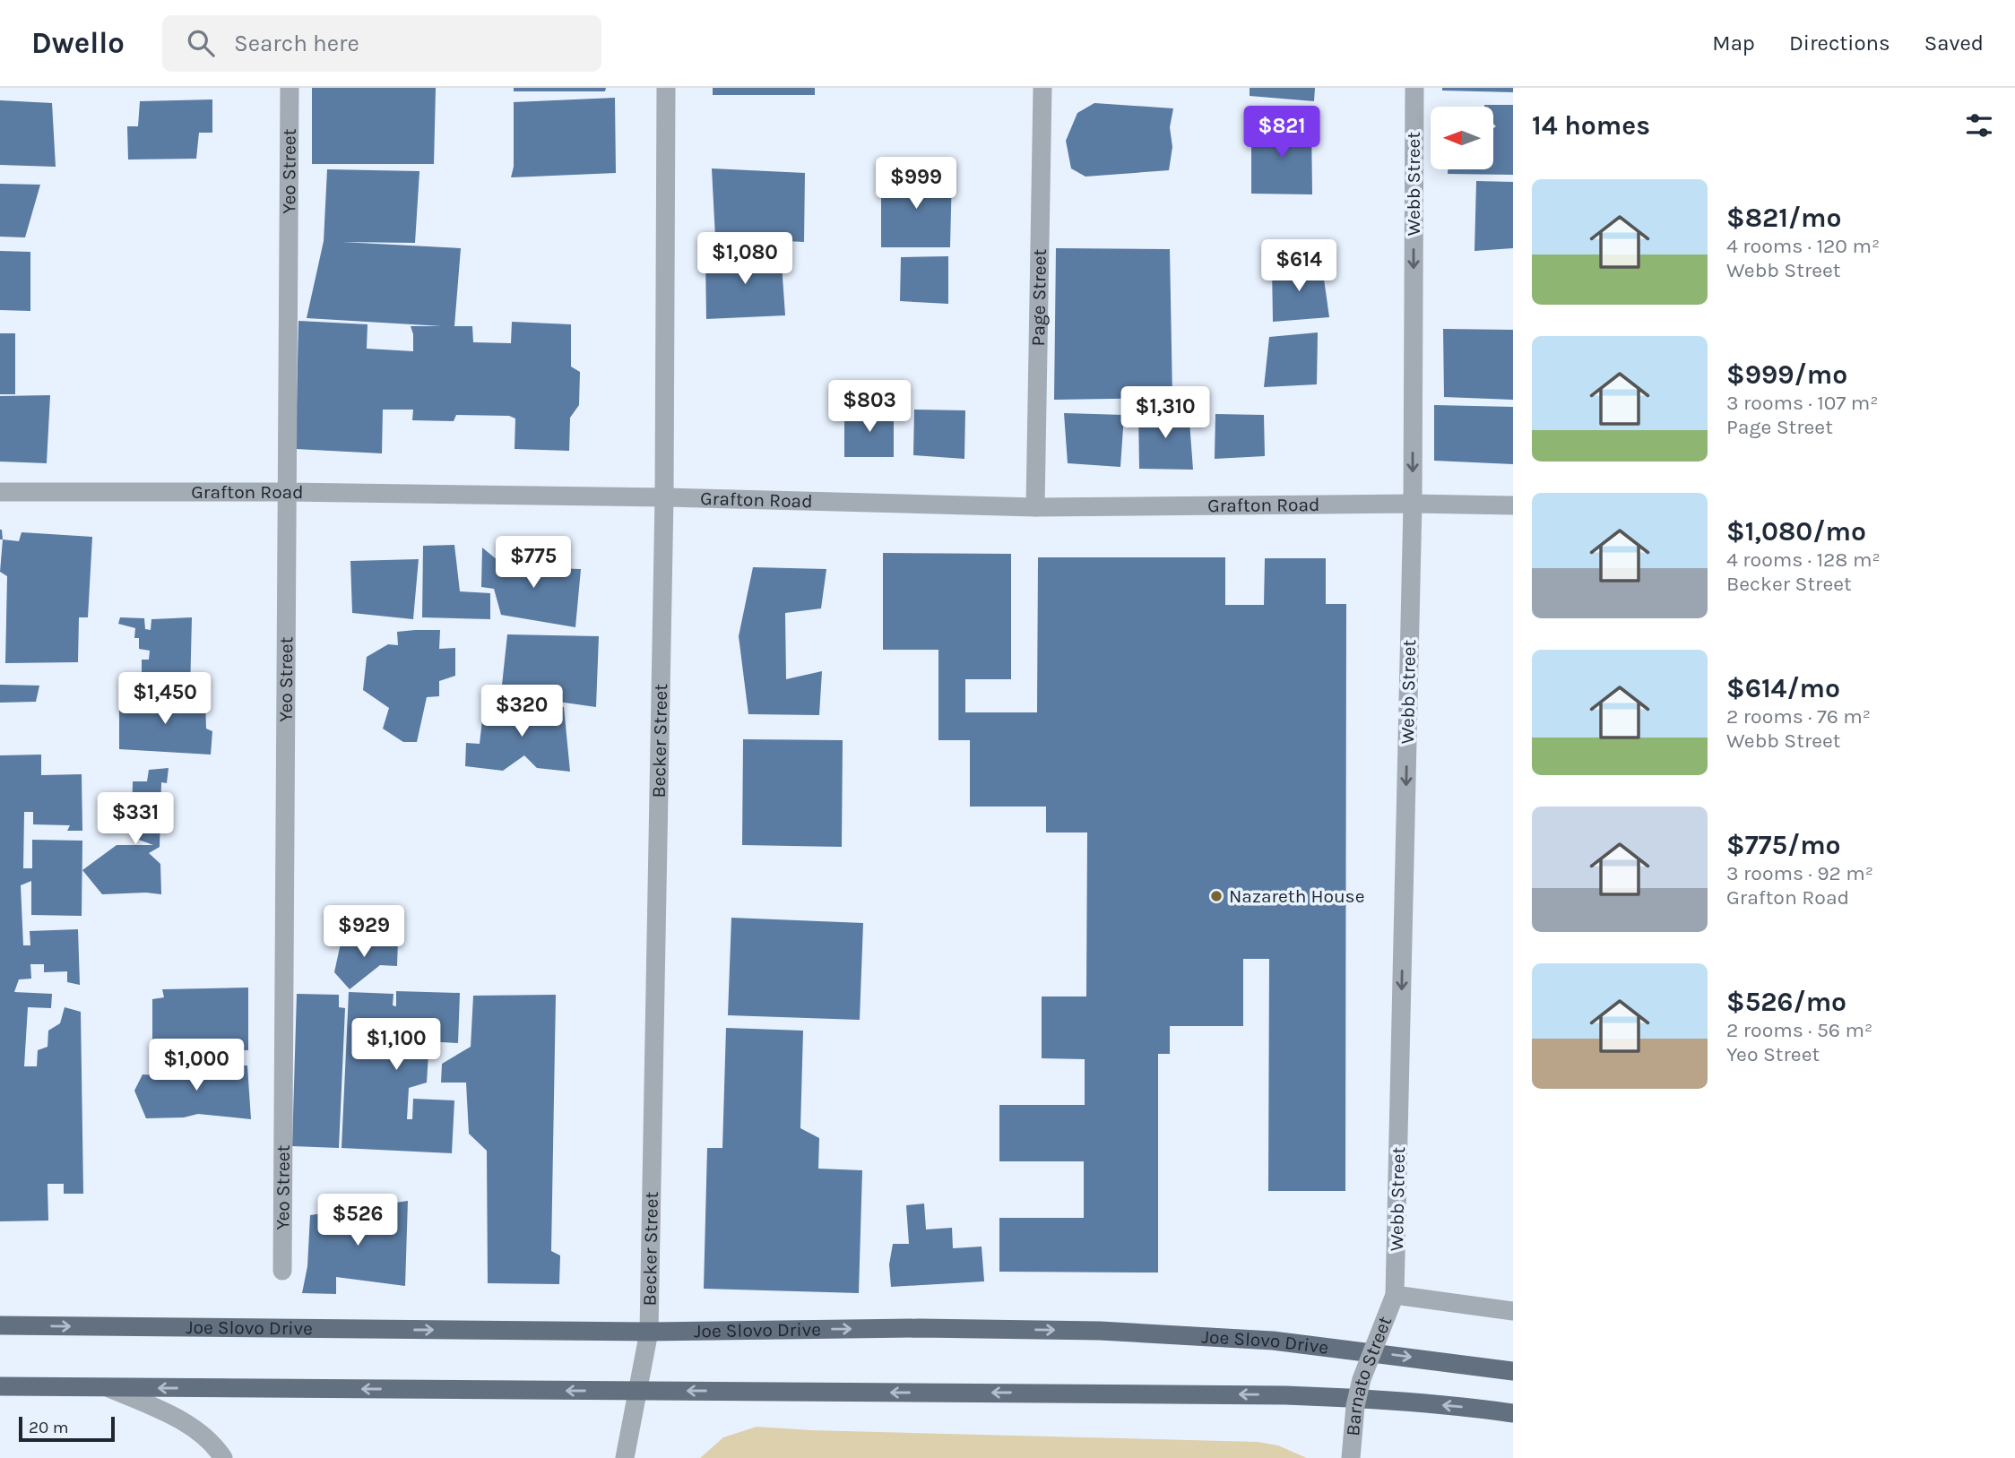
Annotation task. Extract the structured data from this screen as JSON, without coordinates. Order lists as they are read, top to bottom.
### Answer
{
  "streets": {
    "main road": ["Joe Slovo Drive"],
    "street": [
      "Yeo Street",
      "Webb Street",
      "Page Street",
      "Grafton Road",
      "Becker Street",
      "Barnato Street"
    ]
  },
  "crossings": [
    ["Yeo Street", "Grafton Road"],
    ["Webb Street", "Grafton Road"],
    ["Webb Street", "Barnato Street"],
    ["Page Street", "Grafton Road"],
    ["Grafton Road", "Becker Street"],
    ["Becker Street", "Joe Slovo Drive"]
  ],
  "one_way": ["Webb Street"],
  "places": ["Nazareth House"],
  "scale_bar": "20 m",
  "north": "left",
  "page": {
    "header": "Dwello",
    "search": "Search here",
    "nav": ["Map", "Directions", "Saved"],
    "heading": "14 homes",
    "price": [
      "$821",
      "$999",
      "$1,080",
      "$614",
      "$803",
      "$1,310",
      "$775",
      "$1,450",
      "$320",
      "$331",
      "$929",
      "$1,100",
      "$1,000",
      "$526"
    ],
    "list": [
      {
        "name": "$821/mo",
        "note": "4 rooms · 120 m² · Webb Street"
      },
      {
        "name": "$999/mo",
        "note": "3 rooms · 107 m² · Page Street"
      },
      {
        "name": "$1,080/mo",
        "note": "4 rooms · 128 m² · Becker Street"
      },
      {
        "name": "$614/mo",
        "note": "2 rooms · 76 m² · Webb Street"
      },
      {
        "name": "$775/mo",
        "note": "3 rooms · 92 m² · Grafton Road"
      },
      {
        "name": "$526/mo",
        "note": "2 rooms · 56 m² · Yeo Street"
      }
    ],
    "scale": "20 m"
  }
}
